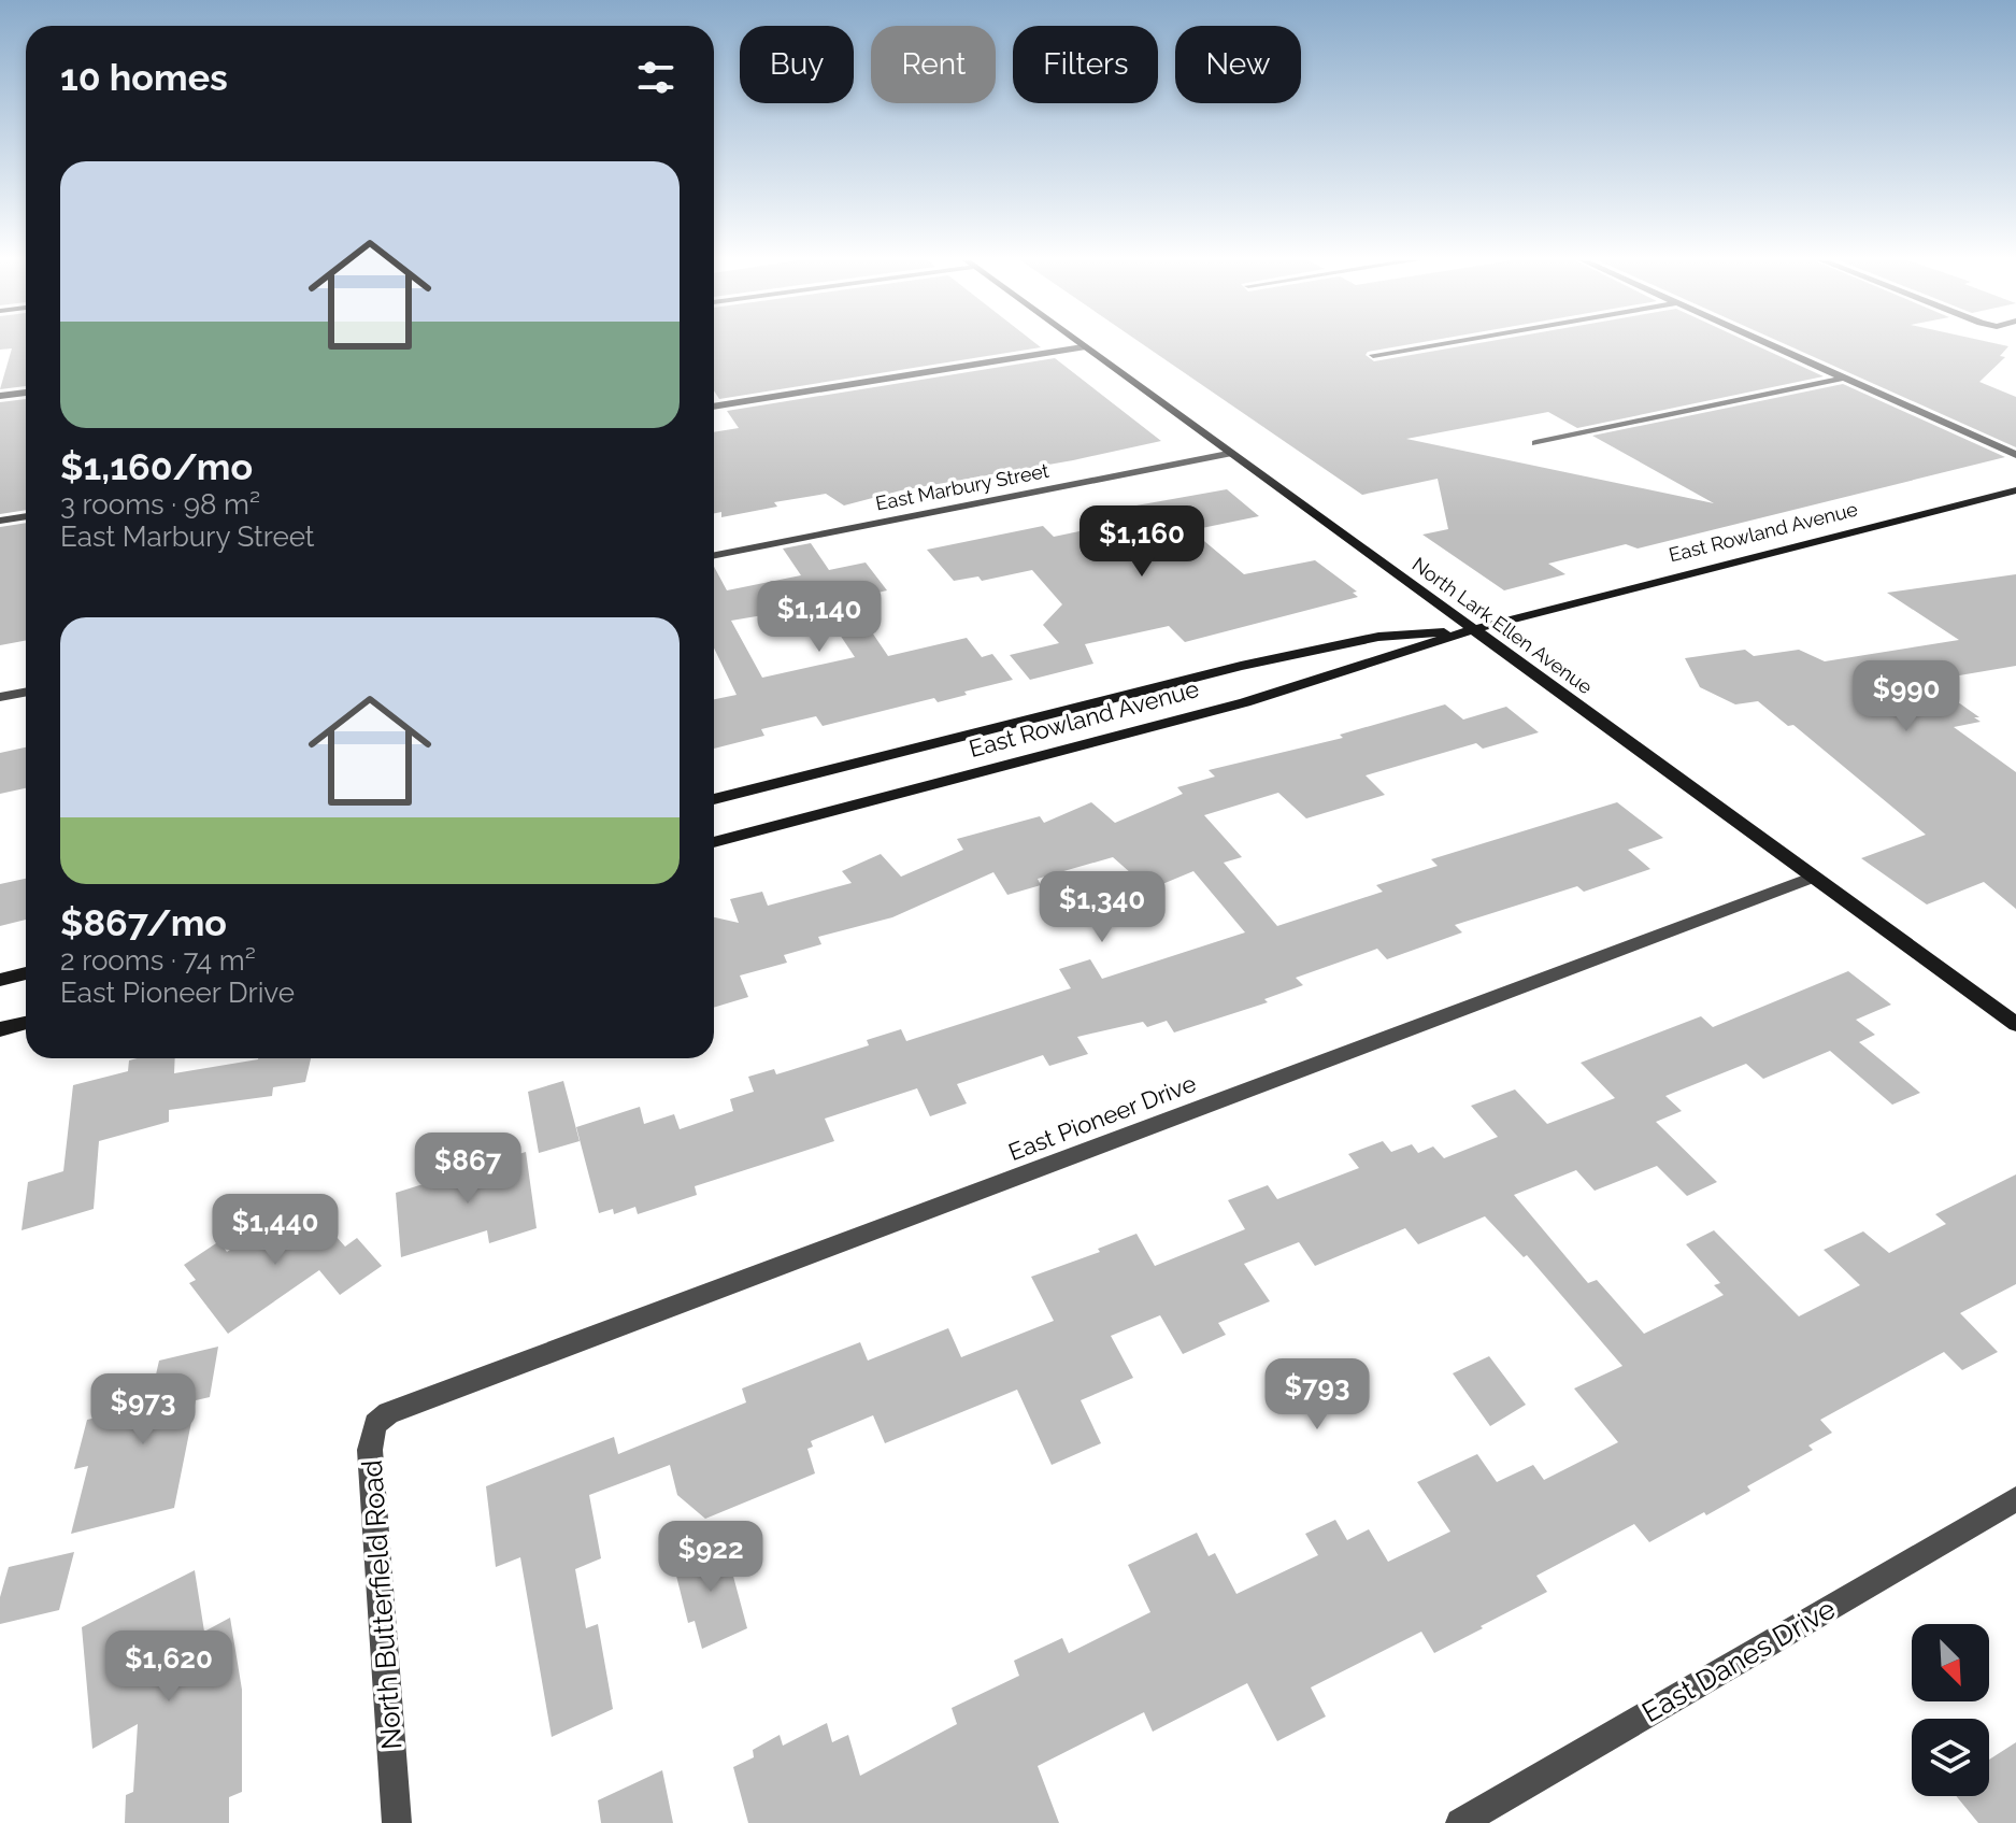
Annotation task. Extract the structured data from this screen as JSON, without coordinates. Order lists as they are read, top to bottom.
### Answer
{
  "streets": {
    "street": [
      "East Marbury Street",
      "East Rowland Avenue",
      "North Lark Ellen Avenue",
      "East Pioneer Drive",
      "North Butterfield Road",
      "East Danes Drive"
    ]
  },
  "crossings": [
    ["East Marbury Street", "North Lark Ellen Avenue"],
    ["East Rowland Avenue", "North Lark Ellen Avenue"],
    ["North Lark Ellen Avenue", "East Pioneer Drive"],
    ["East Pioneer Drive", "North Butterfield Road"]
  ],
  "north": "bottom right",
  "page": {
    "chip": [
      "Buy",
      "Rent",
      "Filters",
      "New"
    ],
    "heading": "10 homes",
    "list": [
      {
        "name": "$1,160/mo",
        "note": "3 rooms · 98 m² · East Marbury Street"
      },
      {
        "name": "$867/mo",
        "note": "2 rooms · 74 m² · East Pioneer Drive"
      }
    ],
    "price": [
      "$1,160",
      "$1,140",
      "$990",
      "$1,340",
      "$867",
      "$1,440",
      "$793",
      "$973",
      "$922",
      "$1,620"
    ]
  }
}
